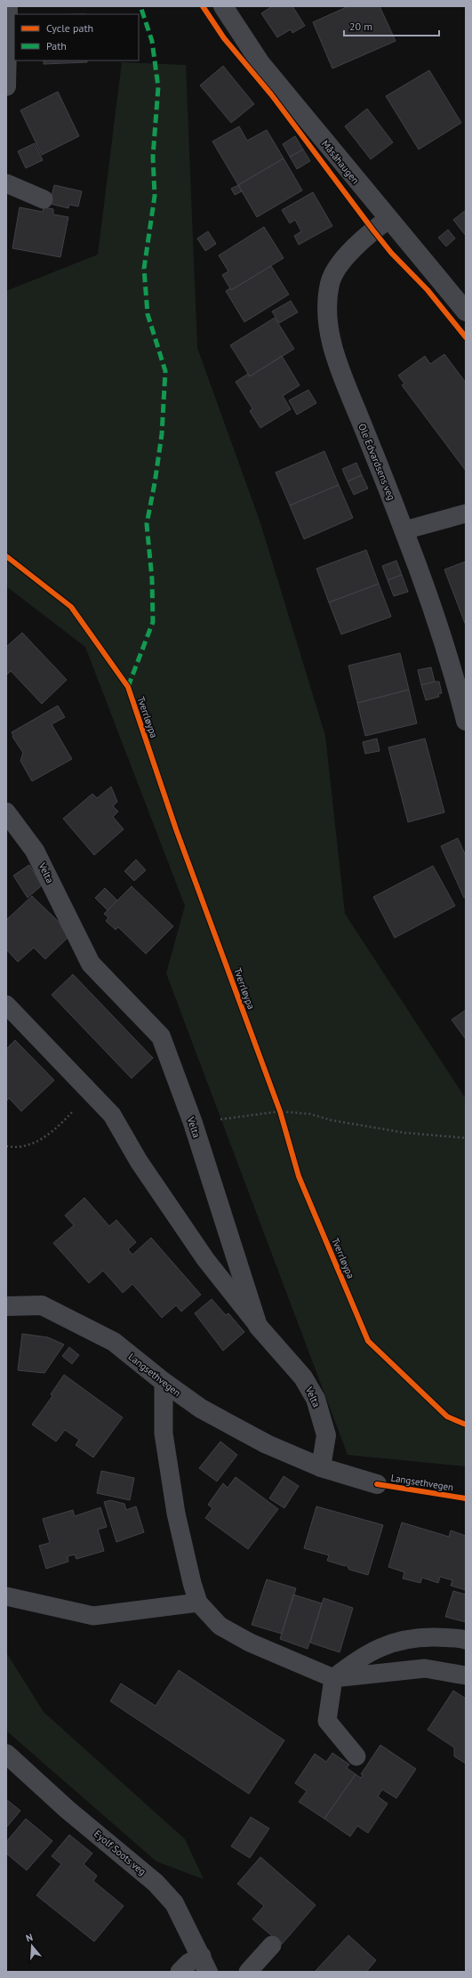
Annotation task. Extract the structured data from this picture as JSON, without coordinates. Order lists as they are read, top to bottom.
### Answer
{
  "streets": {
    "street": [
      "Måsåhaugen",
      "Ole Edvardsens veg",
      "Velta",
      "Langsethvegen",
      "Eyolf Soots veg"
    ],
    "cycle path": ["Tverrløypa"]
  },
  "crossings": [
    ["Måsåhaugen", "Ole Edvardsens veg"],
    ["Velta", "Langsethvegen"]
  ],
  "legend": ["Cycle path", "Path"],
  "scale_bar": "20 m",
  "north": "top"
}
